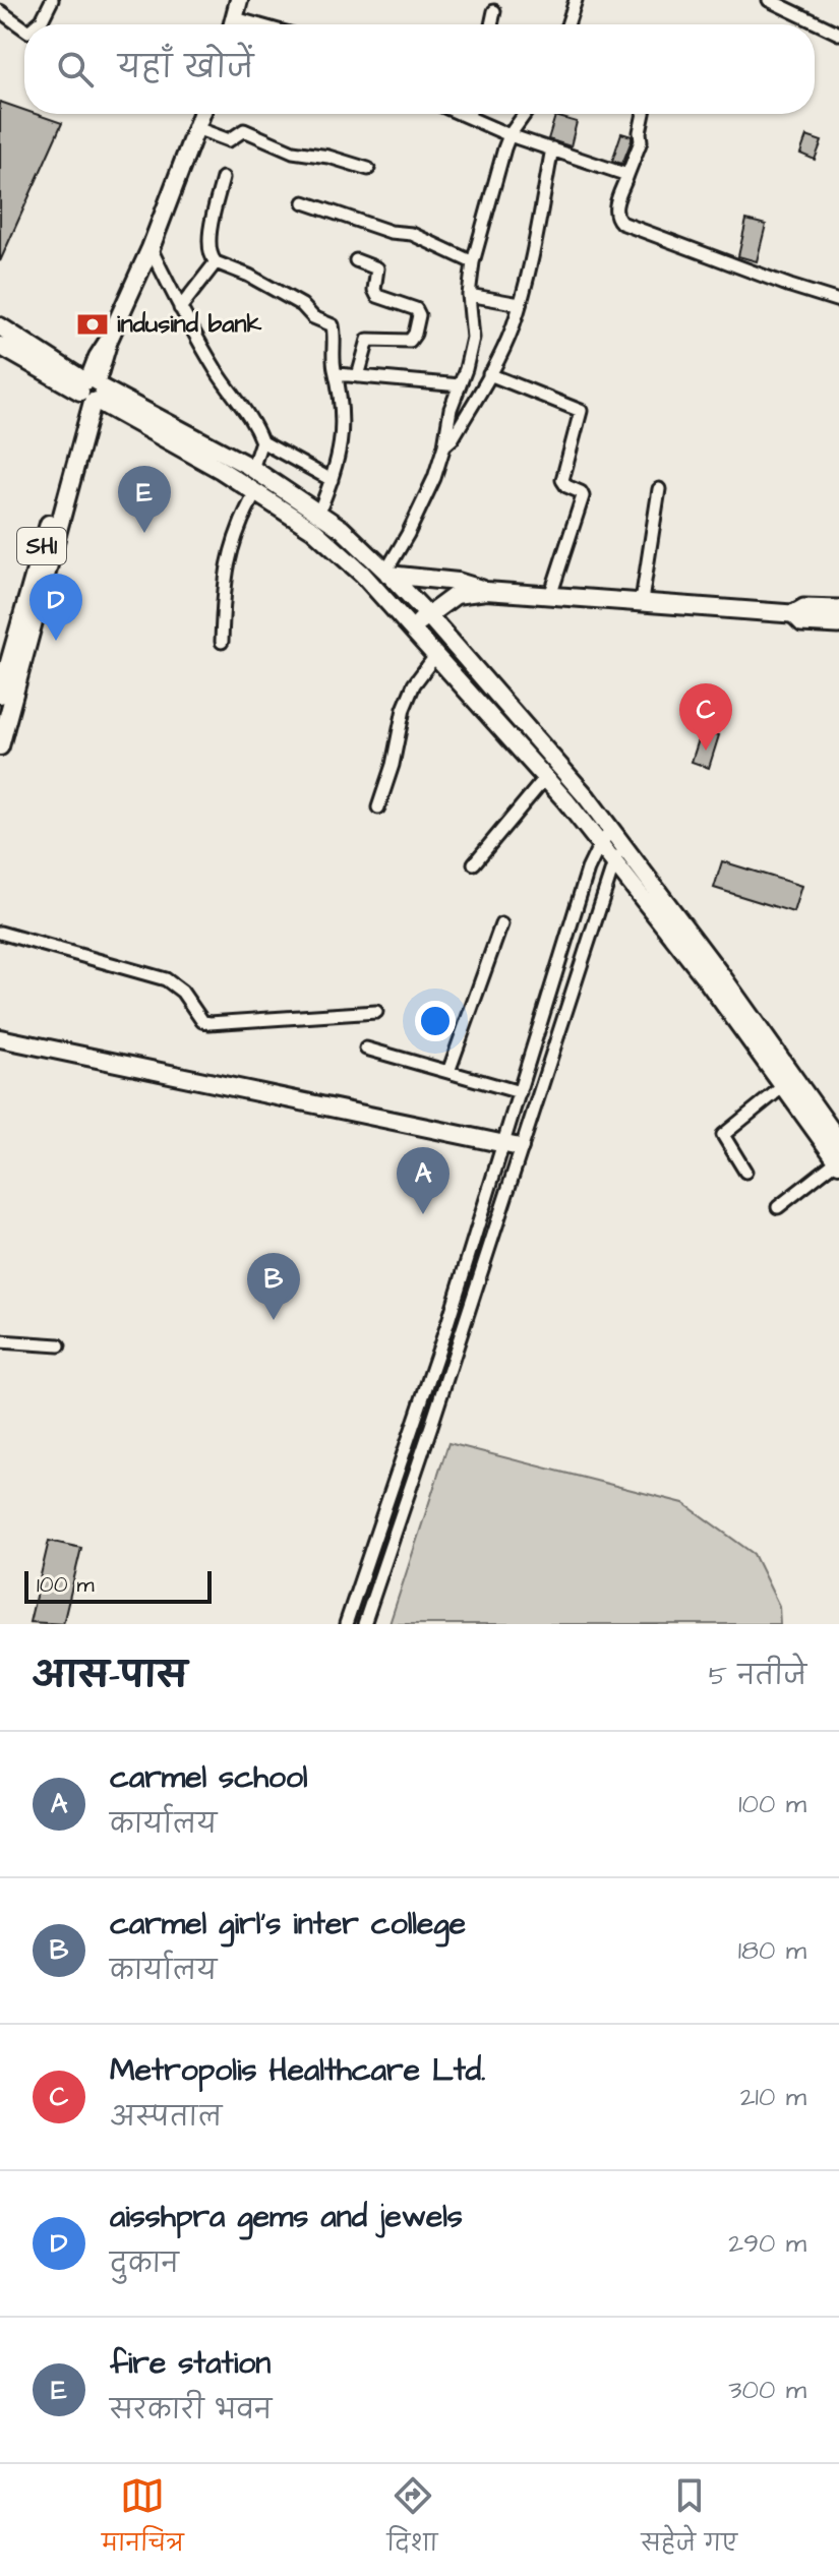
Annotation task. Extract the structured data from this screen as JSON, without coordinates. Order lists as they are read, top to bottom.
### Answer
{
  "streets": {
    "main road": ["SH1"]
  },
  "places": {
    "bank": ["indusind bank"]
  },
  "scale_bar": "100 m",
  "page": {
    "search": "यहाँ खोजें",
    "pins": [
      "E",
      "D",
      "C",
      "A",
      "B"
    ],
    "scale": "100 m",
    "heading": ["आस-पास", "5 नतीजे"],
    "list": [
      {
        "mark": "A",
        "name": "carmel school",
        "note": "कार्यालय",
        "value": "100 m"
      },
      {
        "mark": "B",
        "name": "carmel girl's inter college",
        "note": "कार्यालय",
        "value": "180 m"
      },
      {
        "mark": "C",
        "name": "Metropolis Healthcare Ltd.",
        "note": "अस्पताल",
        "value": "210 m"
      },
      {
        "mark": "D",
        "name": "aisshpra gems and jewels",
        "note": "दुकान",
        "value": "290 m"
      },
      {
        "mark": "E",
        "name": "fire station",
        "note": "सरकारी भवन",
        "value": "300 m"
      }
    ],
    "nav": ["मानचित्र", "दिशा", "सहेजे गए"]
  }
}
